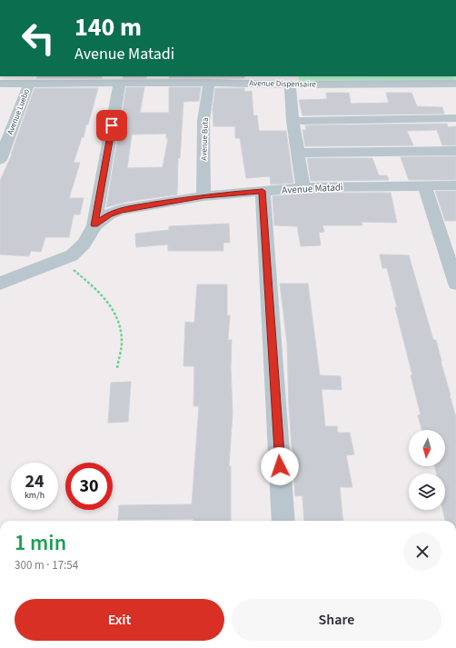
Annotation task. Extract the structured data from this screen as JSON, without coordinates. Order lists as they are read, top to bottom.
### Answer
{
  "streets": {
    "street": [
      "Avenue Dispensaire",
      "Avenue Luebo",
      "Avenue Buta",
      "Avenue Matadi"
    ]
  },
  "crossings": [
    ["Avenue Dispensaire", "Avenue Luebo"],
    ["Avenue Dispensaire", "Avenue Buta"],
    ["Avenue Buta", "Avenue Matadi"]
  ],
  "north": "bottom",
  "page": {
    "turn": ["140 m", "Avenue Matadi"],
    "speed": "24 km/h",
    "limit": "30",
    "heading": ["1 min", "300 m · 17:54"],
    "buttons": ["Exit", "Share"]
  }
}
